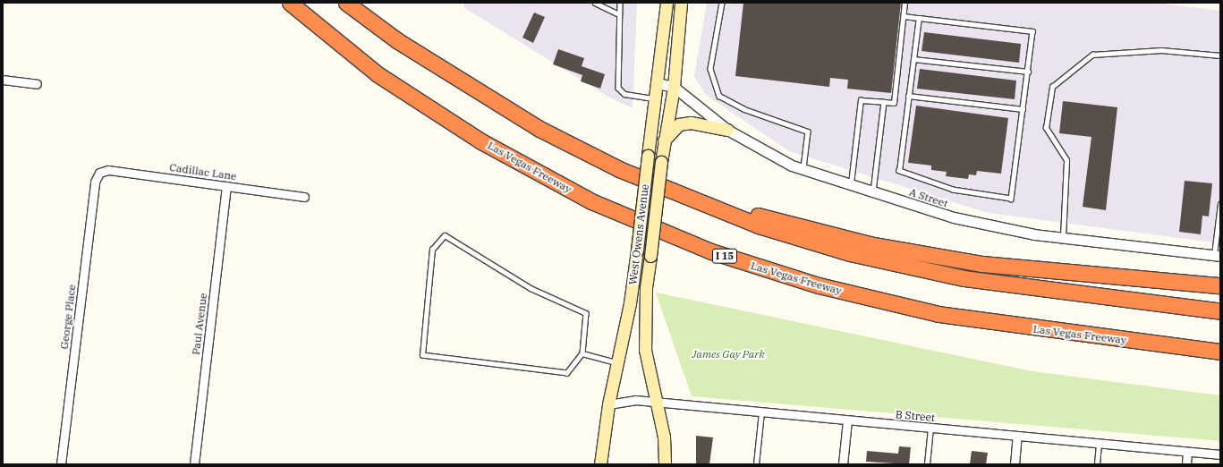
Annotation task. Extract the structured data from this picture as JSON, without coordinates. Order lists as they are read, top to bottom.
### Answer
{
  "streets": {
    "highway": ["Las Vegas Freeway", "I 15"],
    "main road": ["West Owens Avenue"],
    "street": [
      "Cadillac Lane",
      "A Street",
      "George Place",
      "Paul Avenue",
      "B Street"
    ]
  },
  "crossings": [
    ["Cadillac Lane", "George Place"],
    ["Cadillac Lane", "Paul Avenue"],
    ["A Street", "West Owens Avenue"],
    ["West Owens Avenue", "B Street"]
  ],
  "parks": ["James Gay Park"]
}
